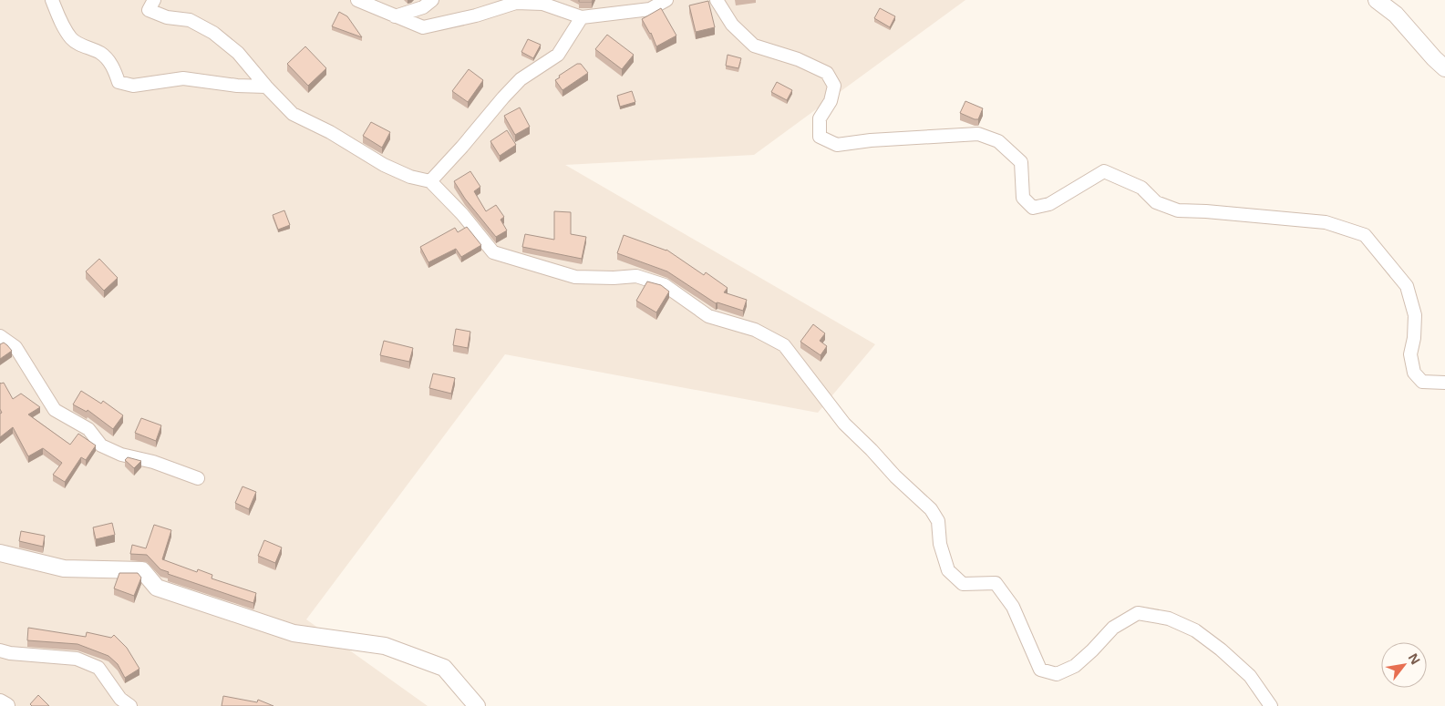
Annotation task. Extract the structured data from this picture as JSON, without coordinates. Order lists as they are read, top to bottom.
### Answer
{
  "north": "top right"
}
